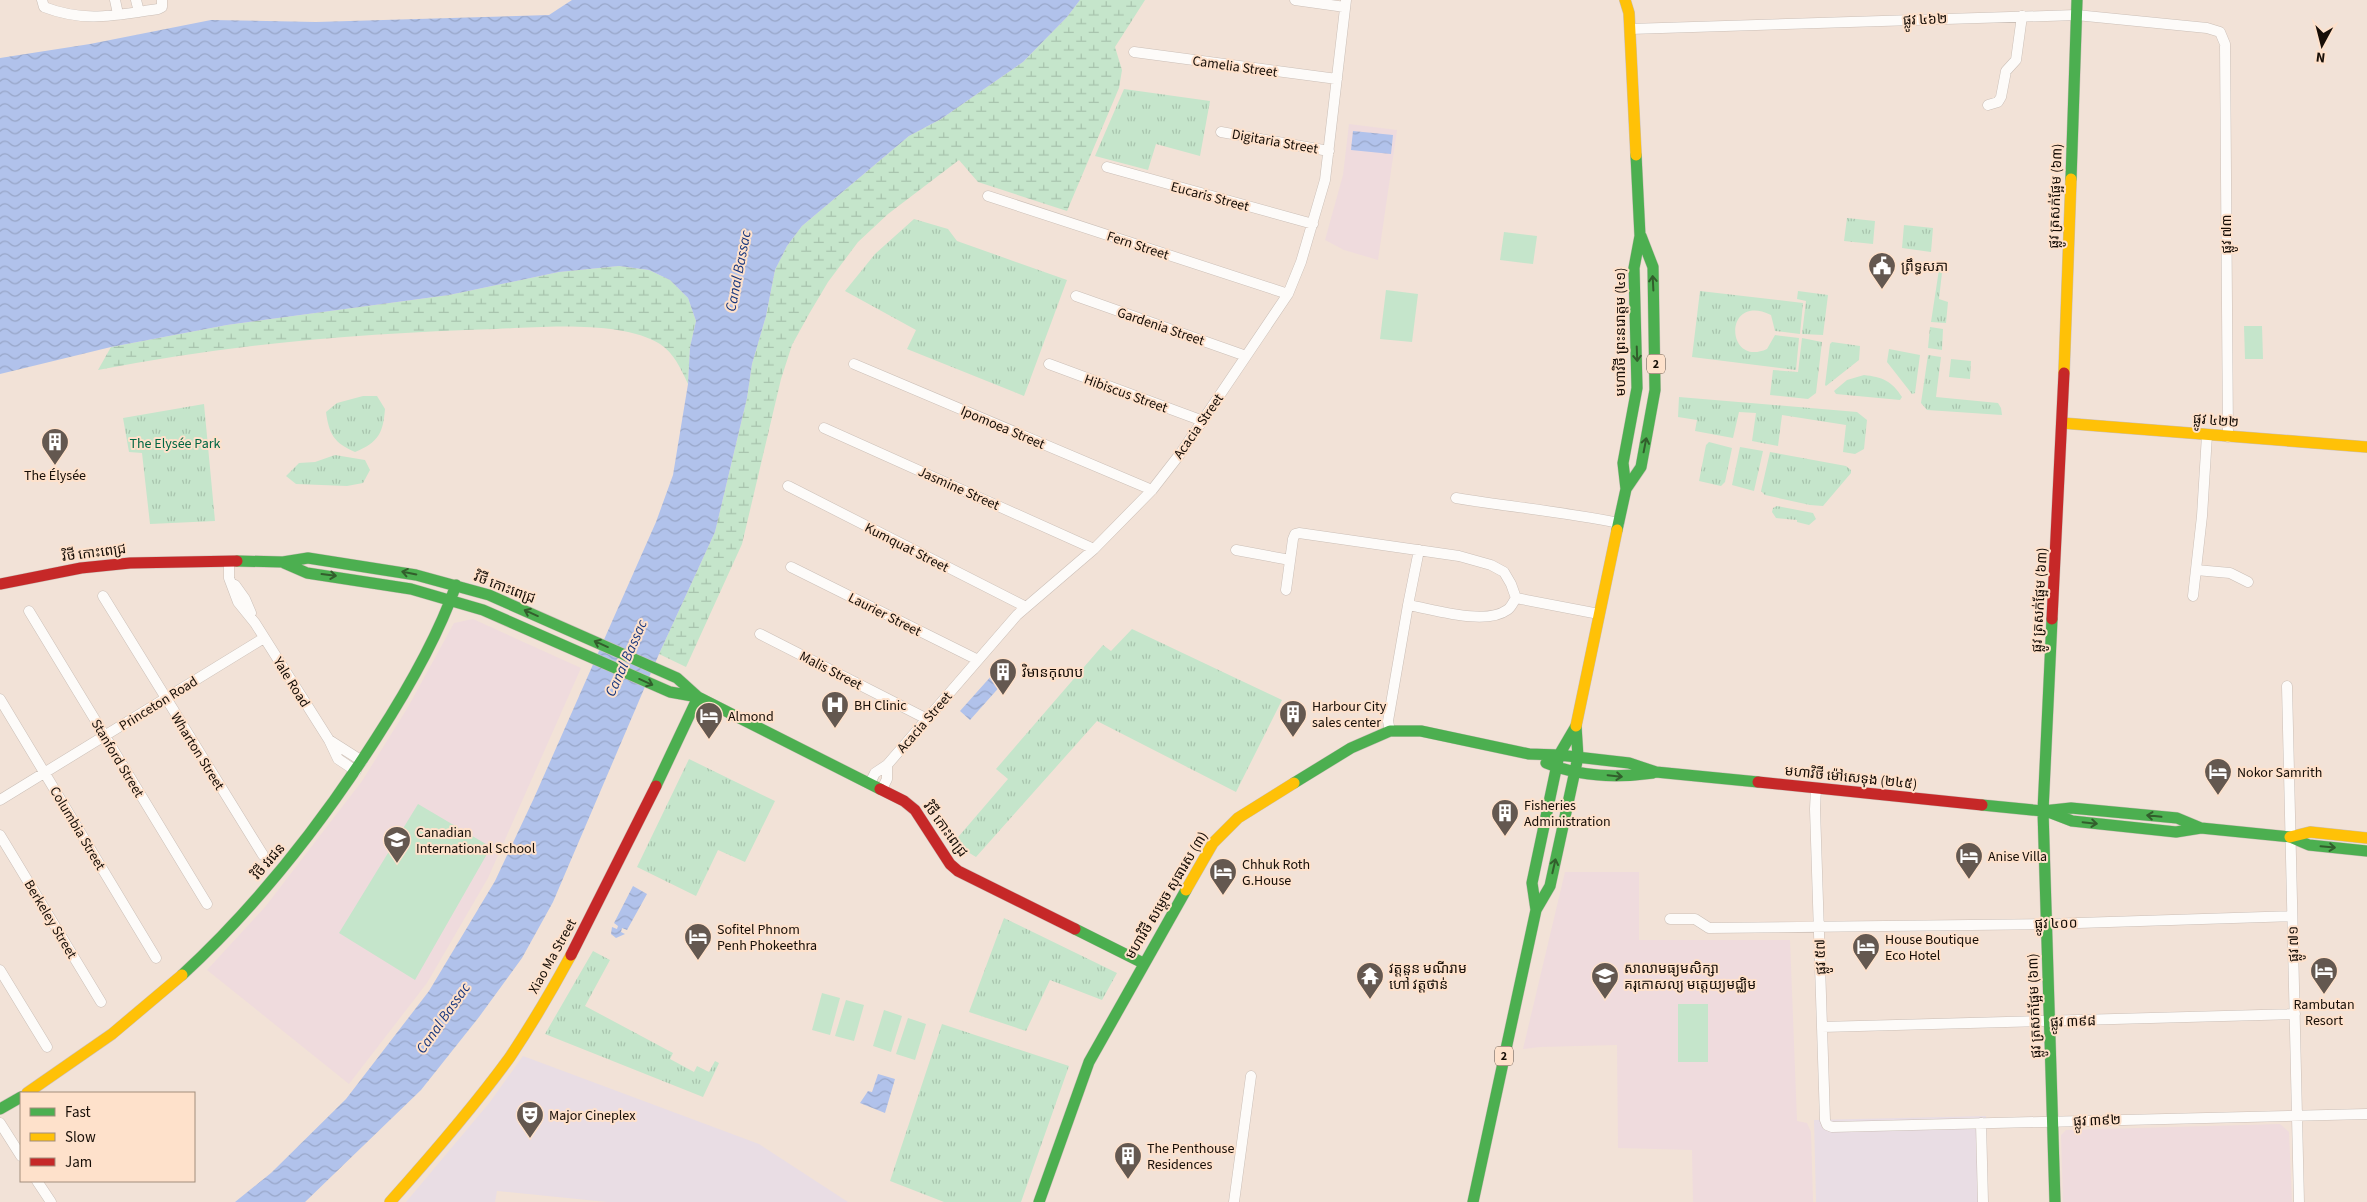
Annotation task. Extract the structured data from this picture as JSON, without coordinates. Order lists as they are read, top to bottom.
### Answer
{
  "streets": {
    "main road": [
      "ផ្លូវ ត្រសក់ផ្អែម (៦៣)",
      "មហាវិថី ព្រះនរោត្តម (៤១)",
      "2",
      "ផ្លូវ ៤២២",
      "វិថី កោះពេជ្រ",
      "មហាវិថី ម៉ៅសេទុង (២៤៥)",
      "វិថី វរជន",
      "មហាវិថី សម្តេច សុធារស (៣)",
      "Xiao Ma Street"
    ],
    "street": [
      "ផ្លូវ ៤៦២",
      "Camelia Street",
      "Digitaria Street",
      "Eucaris Street",
      "ផ្លូវ ៧៣",
      "Fern Street",
      "Gardenia Street",
      "Hibiscus Street",
      "Acacia Street",
      "Ipomoea Street",
      "Jasmine Street",
      "Kumquat Street",
      "Laurier Street",
      "Malis Street",
      "Yale Road",
      "Princeton Road",
      "Wharton Street",
      "Stanford Street",
      "Columbia Street",
      "Berkeley Street",
      "ផ្លូវ ៤០០",
      "ផ្លូវ ៧១",
      "ផ្លូវ ៥៧",
      "ផ្លូវ ៣៩៨",
      "ផ្លូវ ៣៩២"
    ]
  },
  "crossings": [
    ["ផ្លូវ ៤៦២", "ផ្លូវ ត្រសក់ផ្អែម (៦៣)"],
    ["ផ្លូវ ៤៦២", "ផ្លូវ ៧៣"],
    ["ផ្លូវ ៤៦២", "មហាវិថី ព្រះនរោត្តម (៤១)"],
    ["Camelia Street", "Acacia Street"],
    ["Digitaria Street", "Acacia Street"],
    ["Eucaris Street", "Acacia Street"],
    ["ផ្លូវ ត្រសក់ផ្អែម (៦៣)", "ផ្លូវ ៤២២"],
    ["ផ្លូវ ត្រសក់ផ្អែម (៦៣)", "មហាវិថី ម៉ៅសេទុង (២៤៥)"],
    ["ផ្លូវ ត្រសក់ផ្អែម (៦៣)", "ផ្លូវ ៤០០"],
    ["ផ្លូវ ត្រសក់ផ្អែម (៦៣)", "ផ្លូវ ៣៩៨"],
    ["ផ្លូវ ត្រសក់ផ្អែម (៦៣)", "ផ្លូវ ៣៩២"],
    ["ផ្លូវ ៧៣", "ផ្លូវ ៤២២"],
    ["Fern Street", "Acacia Street"],
    ["Gardenia Street", "Acacia Street"],
    ["មហាវិថី ព្រះនរោត្តម (៤១)", "មហាវិថី ម៉ៅសេទុង (២៤៥)"],
    ["មហាវិថី ព្រះនរោត្តម (៤១)", "មហាវិថី សម្តេច សុធារស (៣)"],
    ["Hibiscus Street", "Acacia Street"],
    ["Acacia Street", "Ipomoea Street"],
    ["Acacia Street", "Jasmine Street"],
    ["Acacia Street", "Kumquat Street"],
    ["Acacia Street", "វិថី កោះពេជ្រ"],
    ["Acacia Street", "Laurier Street"],
    ["Acacia Street", "Malis Street"],
    ["វិថី កោះពេជ្រ", "Yale Road"],
    ["វិថី កោះពេជ្រ", "វិថី វរជន"],
    ["វិថី កោះពេជ្រ", "មហាវិថី សម្តេច សុធារស (៣)"],
    ["វិថី កោះពេជ្រ", "Xiao Ma Street"],
    ["Yale Road", "Princeton Road"],
    ["Yale Road", "វិថី វរជន"],
    ["Princeton Road", "Wharton Street"],
    ["Princeton Road", "Stanford Street"],
    ["Princeton Road", "Columbia Street"],
    ["មហាវិថី ម៉ៅសេទុង (២៤៥)", "មហាវិថី សម្តេច សុធារស (៣)"],
    ["មហាវិថី ម៉ៅសេទុង (២៤៥)", "ផ្លូវ ៧១"],
    ["មហាវិថី ម៉ៅសេទុង (២៤៥)", "ផ្លូវ ៥៧"],
    ["ផ្លូវ ៤០០", "ផ្លូវ ៧១"],
    ["ផ្លូវ ៤០០", "ផ្លូវ ៥៧"],
    ["ផ្លូវ ៧១", "ផ្លូវ ៣៩៨"],
    ["ផ្លូវ ៧១", "ផ្លូវ ៣៩២"],
    ["ផ្លូវ ៥៧", "ផ្លូវ ៣៩៨"],
    ["ផ្លូវ ៥៧", "ផ្លូវ ៣៩២"]
  ],
  "water": ["Canal Bassac"],
  "parks": ["The Elysée Park"],
  "places": {
    "public building": ["ព្រឹទ្ធសភា"],
    "building": [
      "The Élysée",
      "វិមានកុលាប",
      "Harbour City sales center",
      "Fisheries Administration",
      "The Penthouse Residences"
    ],
    "hospital": ["BH Clinic"],
    "hotel": [
      "Almond",
      "Nokor Samrith",
      "Anise Villa",
      "Chhuk Roth G.House",
      "Sofitel Phnom Penh Phokeethra",
      "House Boutique Eco Hotel",
      "Rambutan Resort"
    ],
    "school or university": ["Canadian International School", "សាលាមធ្យមសិក្សា គរុកោសល្យ មត្តេយ្យមជ្ឈិម"],
    "temple": ["វត្តនួន មណីរាម ហៅ វត្តថាន់"],
    "theatre": ["Major Cineplex"]
  },
  "legend": ["Fast", "Slow", "Jam"],
  "north": "bottom"
}
